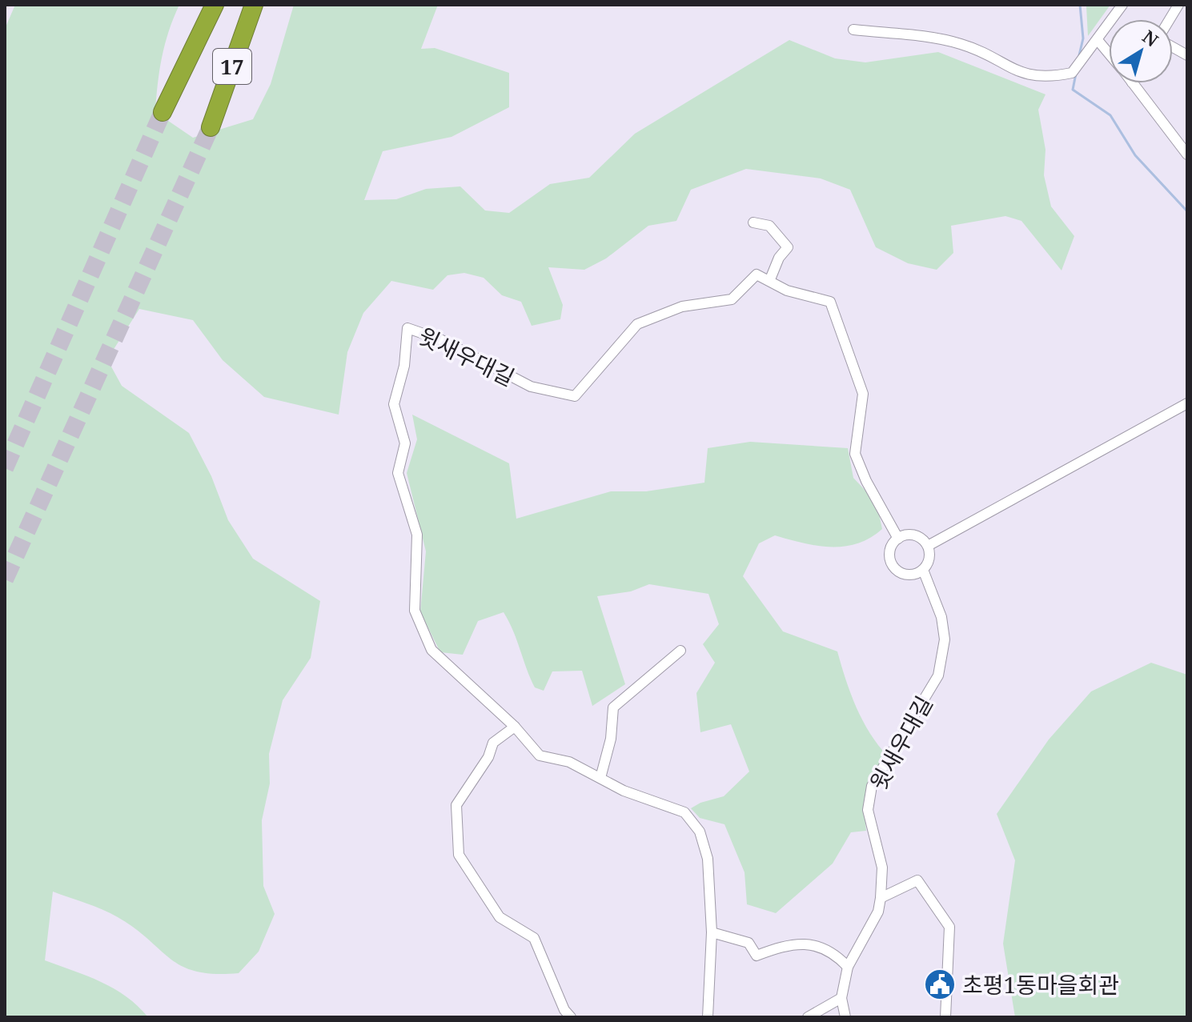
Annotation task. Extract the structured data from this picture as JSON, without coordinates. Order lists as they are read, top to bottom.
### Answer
{
  "streets": {
    "highway": ["17"],
    "street": ["윗새우대길"]
  },
  "places": {
    "public building": ["초평1동마을회관"]
  },
  "north": "top right"
}
